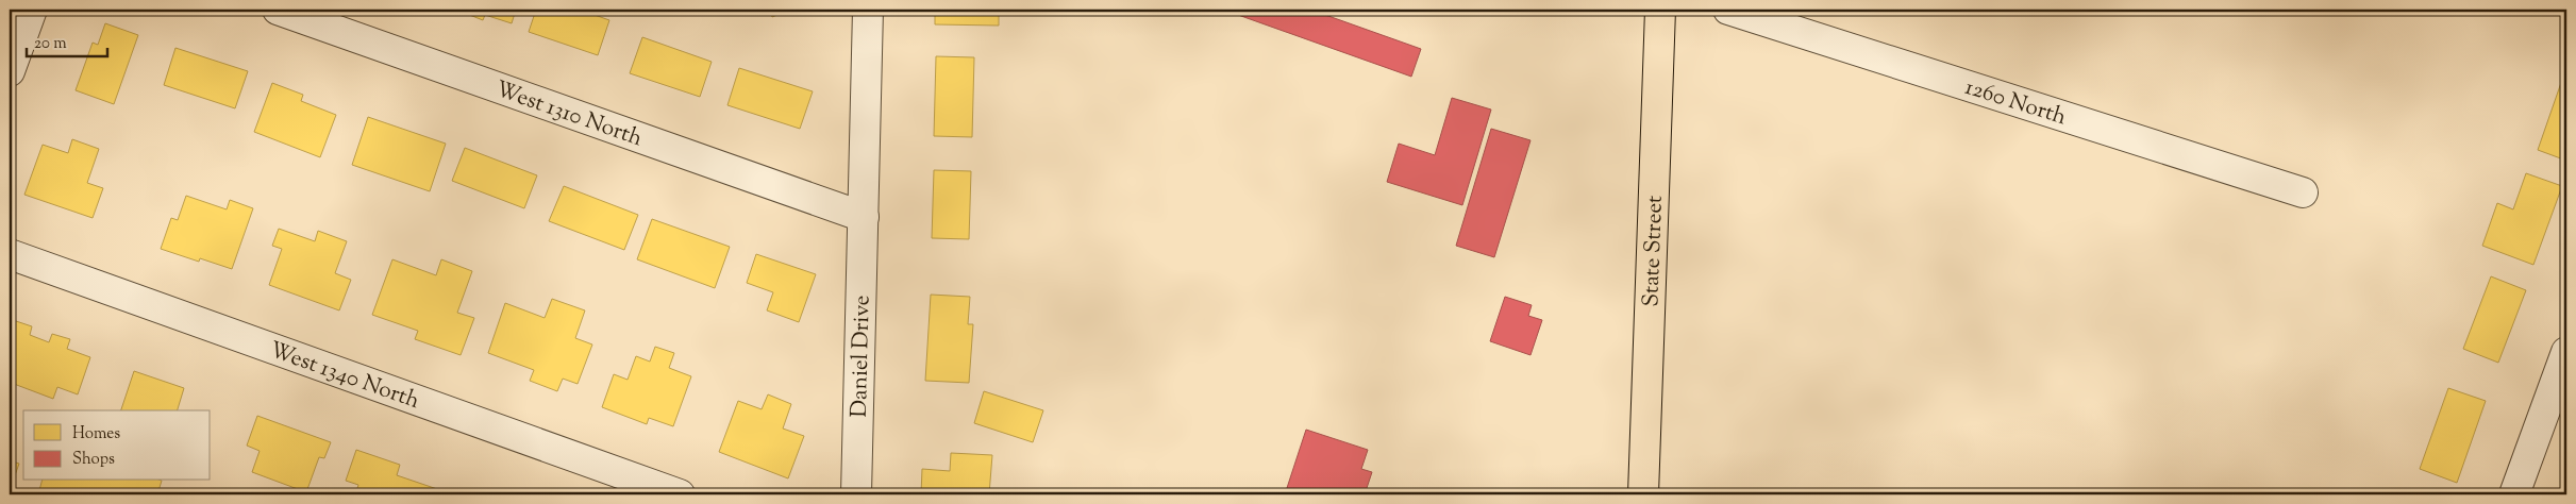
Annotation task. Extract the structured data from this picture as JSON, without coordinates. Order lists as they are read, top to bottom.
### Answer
{
  "streets": {
    "main road": ["State Street"],
    "street": [
      "1260 North",
      "West 1310 North",
      "Daniel Drive",
      "West 1340 North"
    ]
  },
  "crossings": [
    ["West 1310 North", "Daniel Drive"]
  ],
  "legend": ["Homes", "Shops"],
  "scale_bar": "20 m"
}
